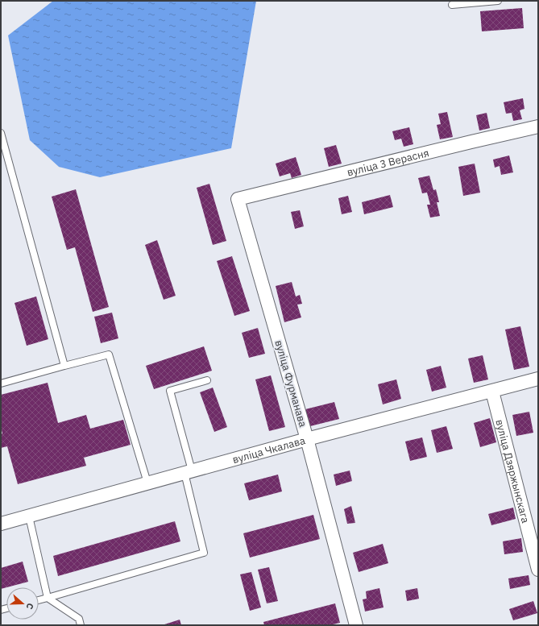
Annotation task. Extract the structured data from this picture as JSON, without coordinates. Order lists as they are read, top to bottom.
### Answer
{
  "streets": {
    "street": [
      "вуліца 3 Верасня",
      "вуліца Фурманава",
      "вуліца Чкалава",
      "вуліца Дзяржынскага"
    ]
  },
  "crossings": [
    ["вуліца 3 Верасня", "вуліца Фурманава"],
    ["вуліца Фурманава", "вуліца Чкалава"],
    ["вуліца Чкалава", "вуліца Дзяржынскага"]
  ],
  "north": "right"
}
